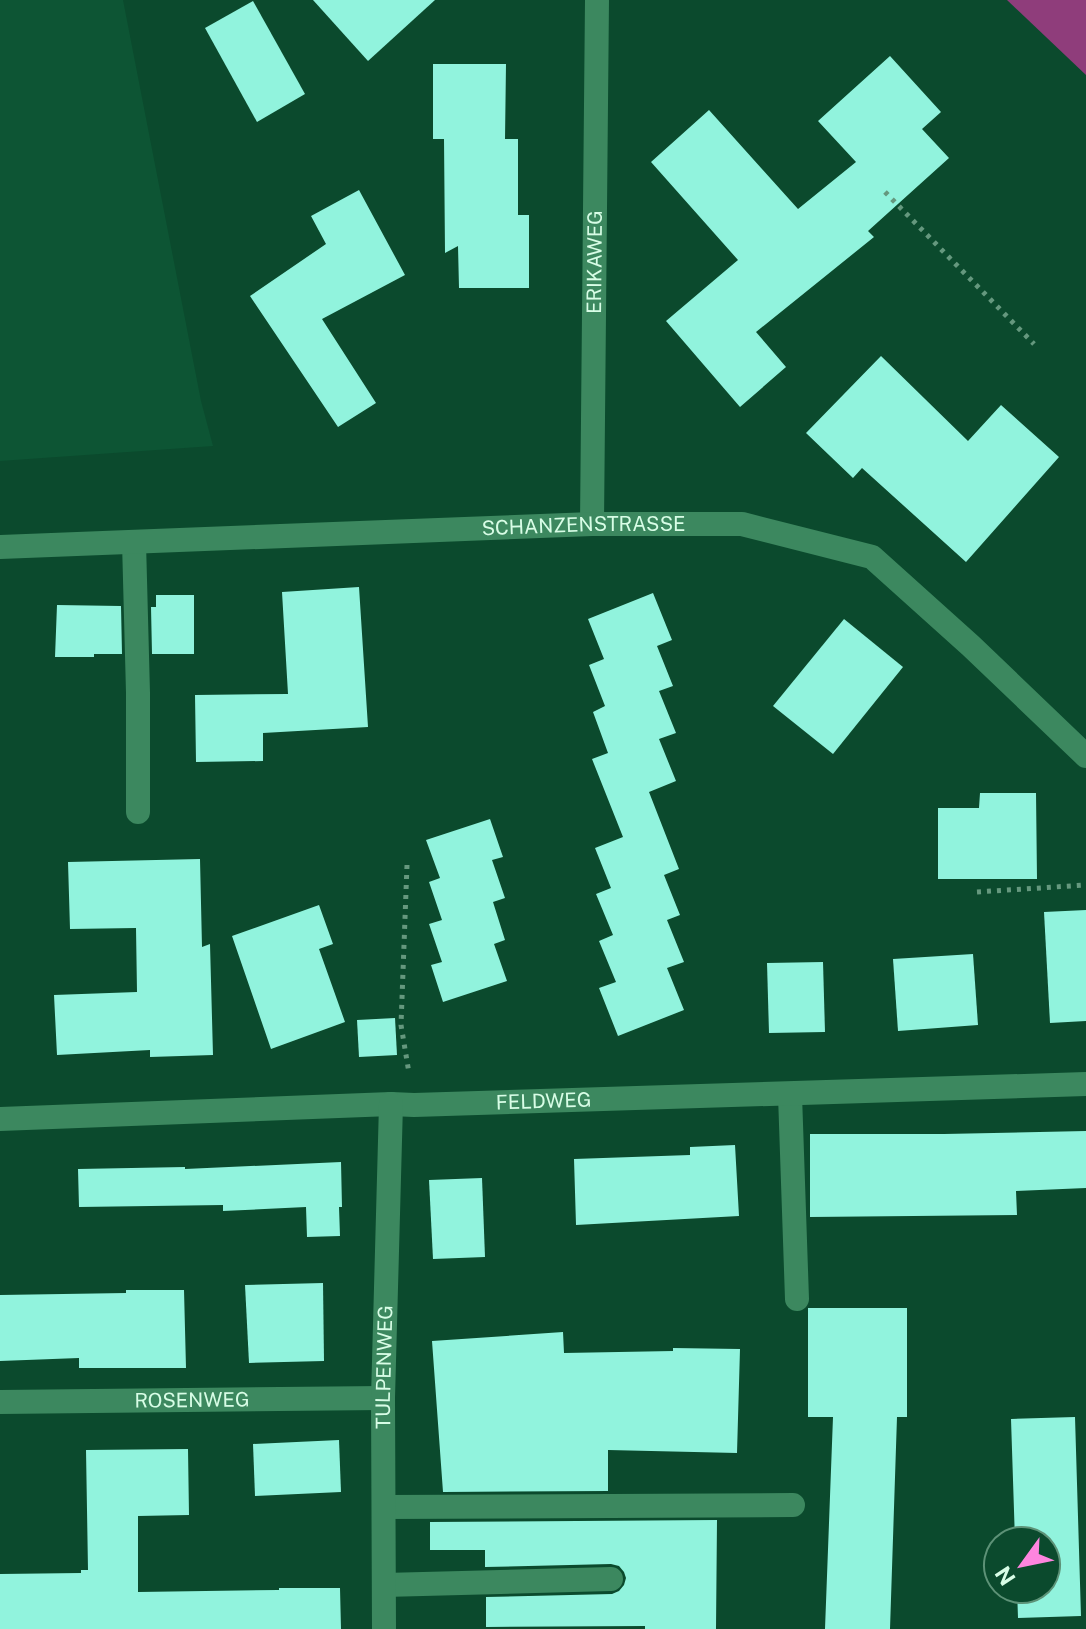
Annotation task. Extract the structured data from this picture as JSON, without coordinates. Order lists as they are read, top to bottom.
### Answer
{
  "streets": {
    "street": [
      "ERIKAWEG",
      "SCHANZENSTRASSE",
      "FELDWEG",
      "TULPENWEG",
      "ROSENWEG"
    ]
  },
  "crossings": [
    ["ERIKAWEG", "SCHANZENSTRASSE"],
    ["FELDWEG", "TULPENWEG"],
    ["TULPENWEG", "ROSENWEG"]
  ],
  "north": "bottom left"
}
